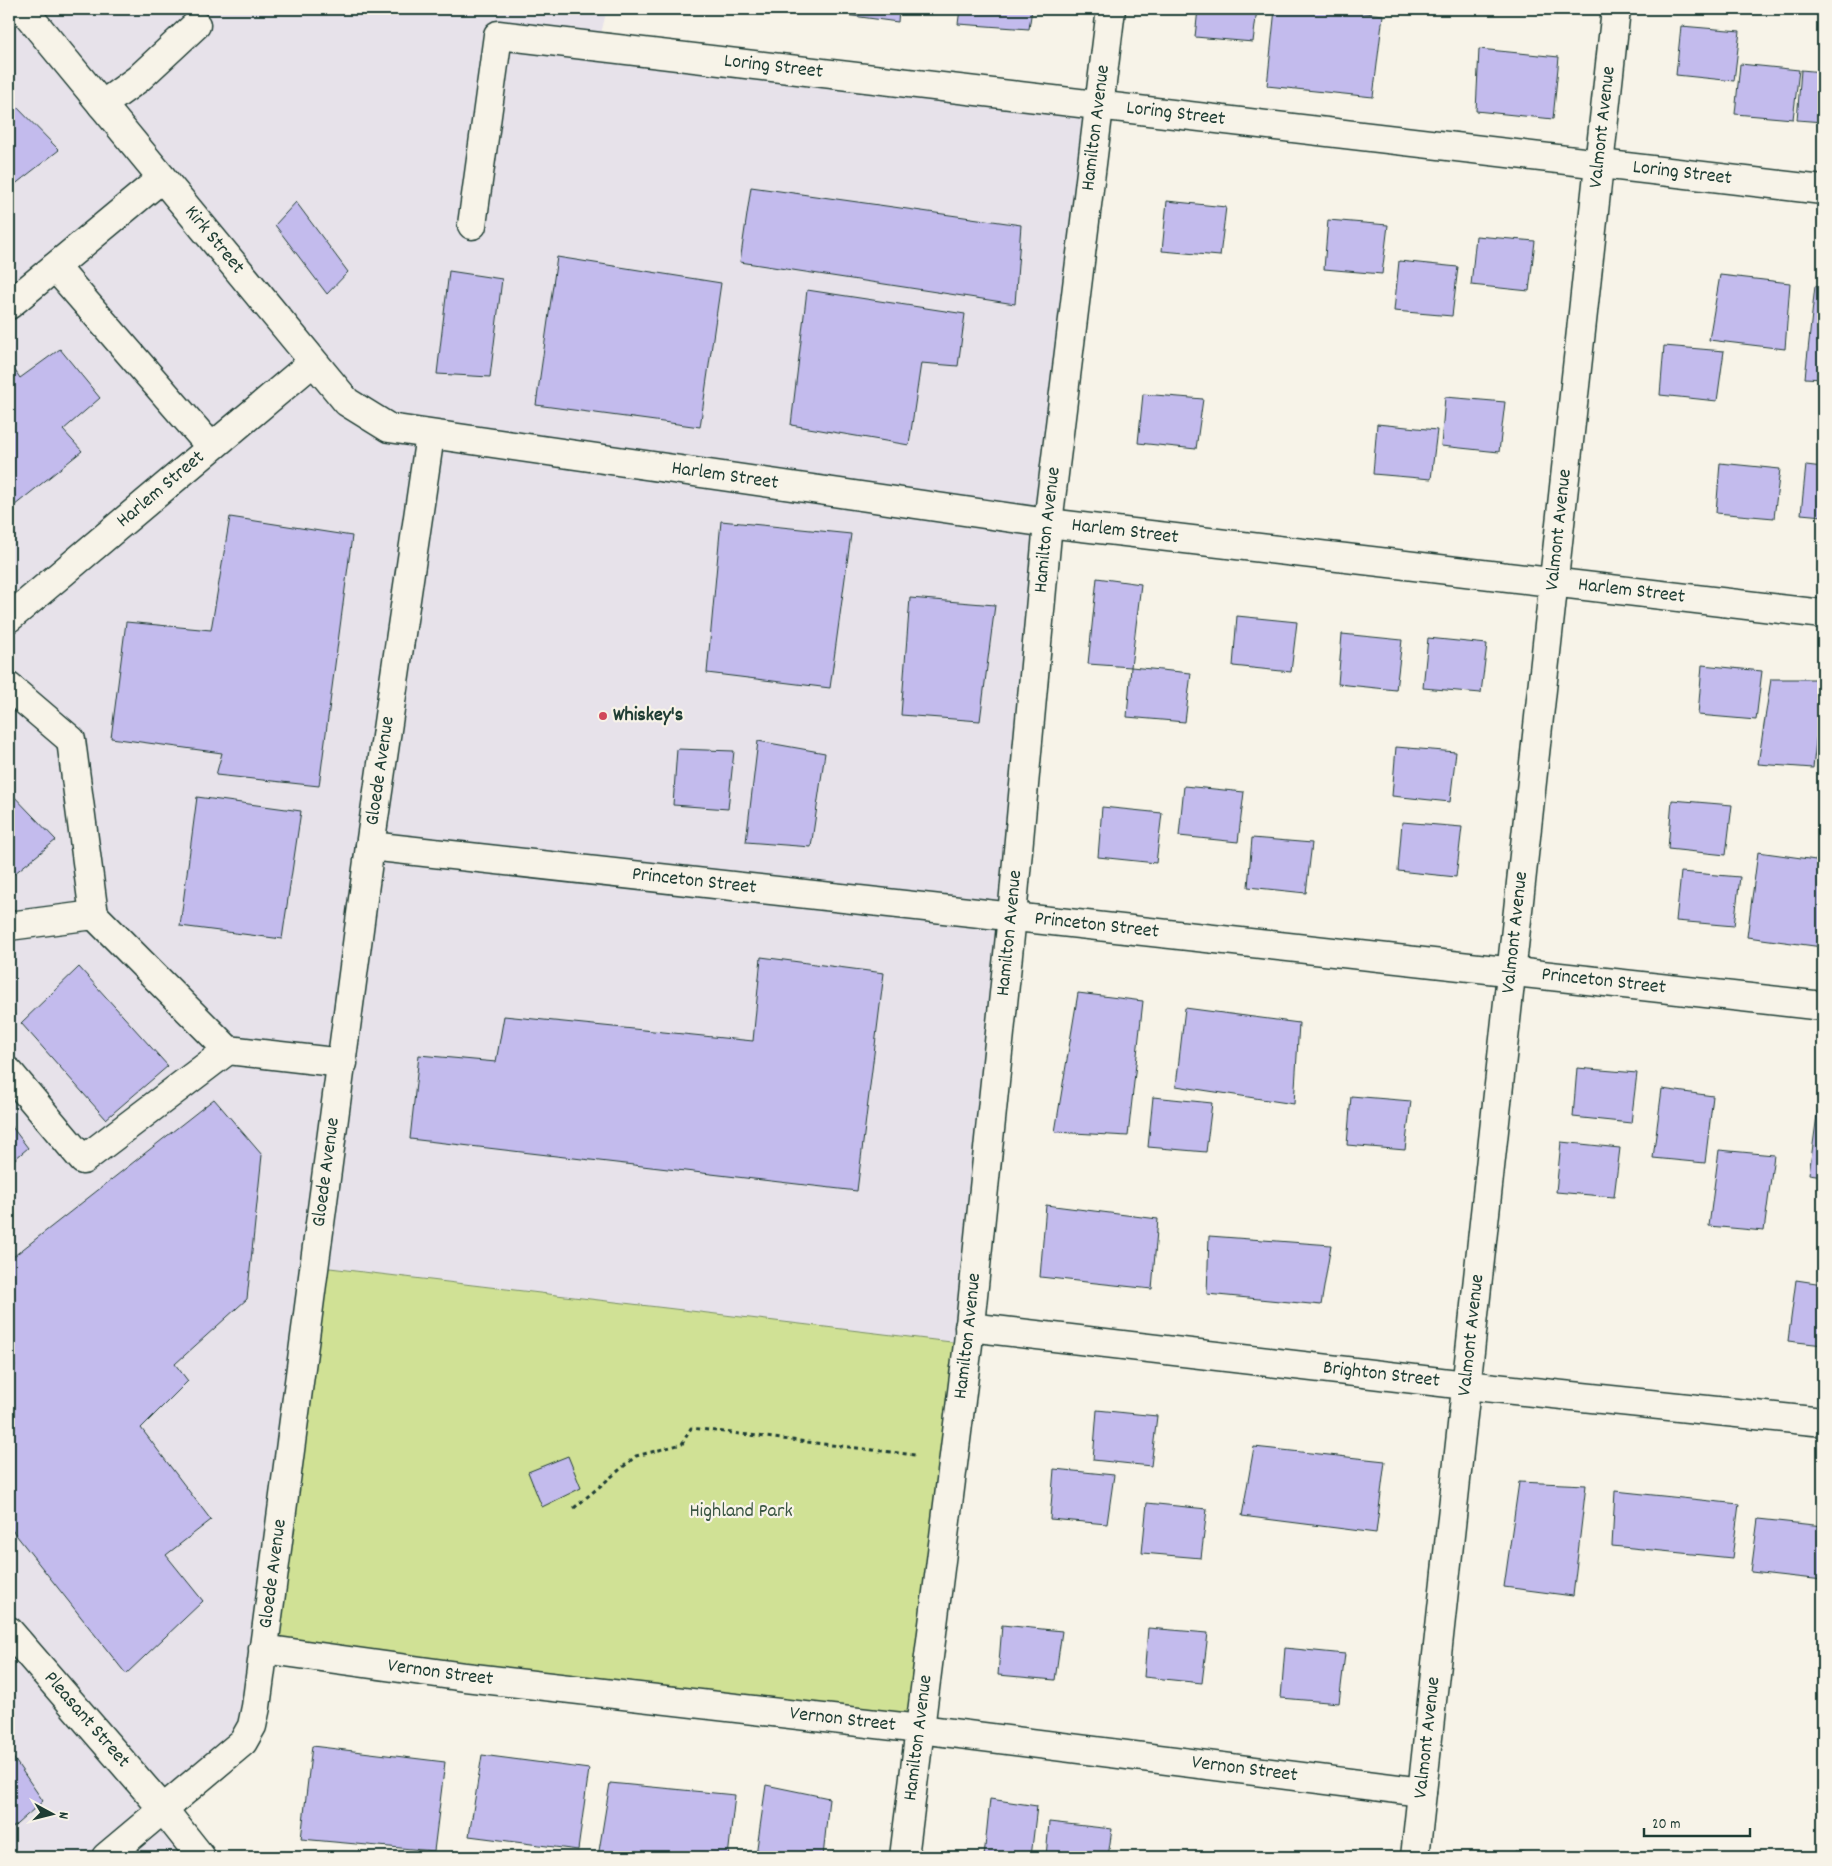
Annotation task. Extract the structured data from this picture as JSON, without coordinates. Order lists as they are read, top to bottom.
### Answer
{
  "streets": {
    "street": [
      "Loring Street",
      "Hamilton Avenue",
      "Valmont Avenue",
      "Kirk Street",
      "Harlem Street",
      "Gloede Avenue",
      "Princeton Street",
      "Brighton Street",
      "Vernon Street",
      "Pleasant Street"
    ]
  },
  "crossings": [
    ["Loring Street", "Hamilton Avenue"],
    ["Loring Street", "Valmont Avenue"],
    ["Hamilton Avenue", "Harlem Street"],
    ["Hamilton Avenue", "Princeton Street"],
    ["Hamilton Avenue", "Brighton Street"],
    ["Hamilton Avenue", "Vernon Street"],
    ["Valmont Avenue", "Harlem Street"],
    ["Valmont Avenue", "Princeton Street"],
    ["Valmont Avenue", "Brighton Street"],
    ["Valmont Avenue", "Vernon Street"],
    ["Kirk Street", "Harlem Street"],
    ["Kirk Street", "Gloede Avenue"],
    ["Harlem Street", "Gloede Avenue"],
    ["Gloede Avenue", "Princeton Street"],
    ["Gloede Avenue", "Vernon Street"],
    ["Gloede Avenue", "Pleasant Street"]
  ],
  "parks": ["Highland Park"],
  "places": ["Whiskey's"],
  "scale_bar": "20 m",
  "north": "right"
}
